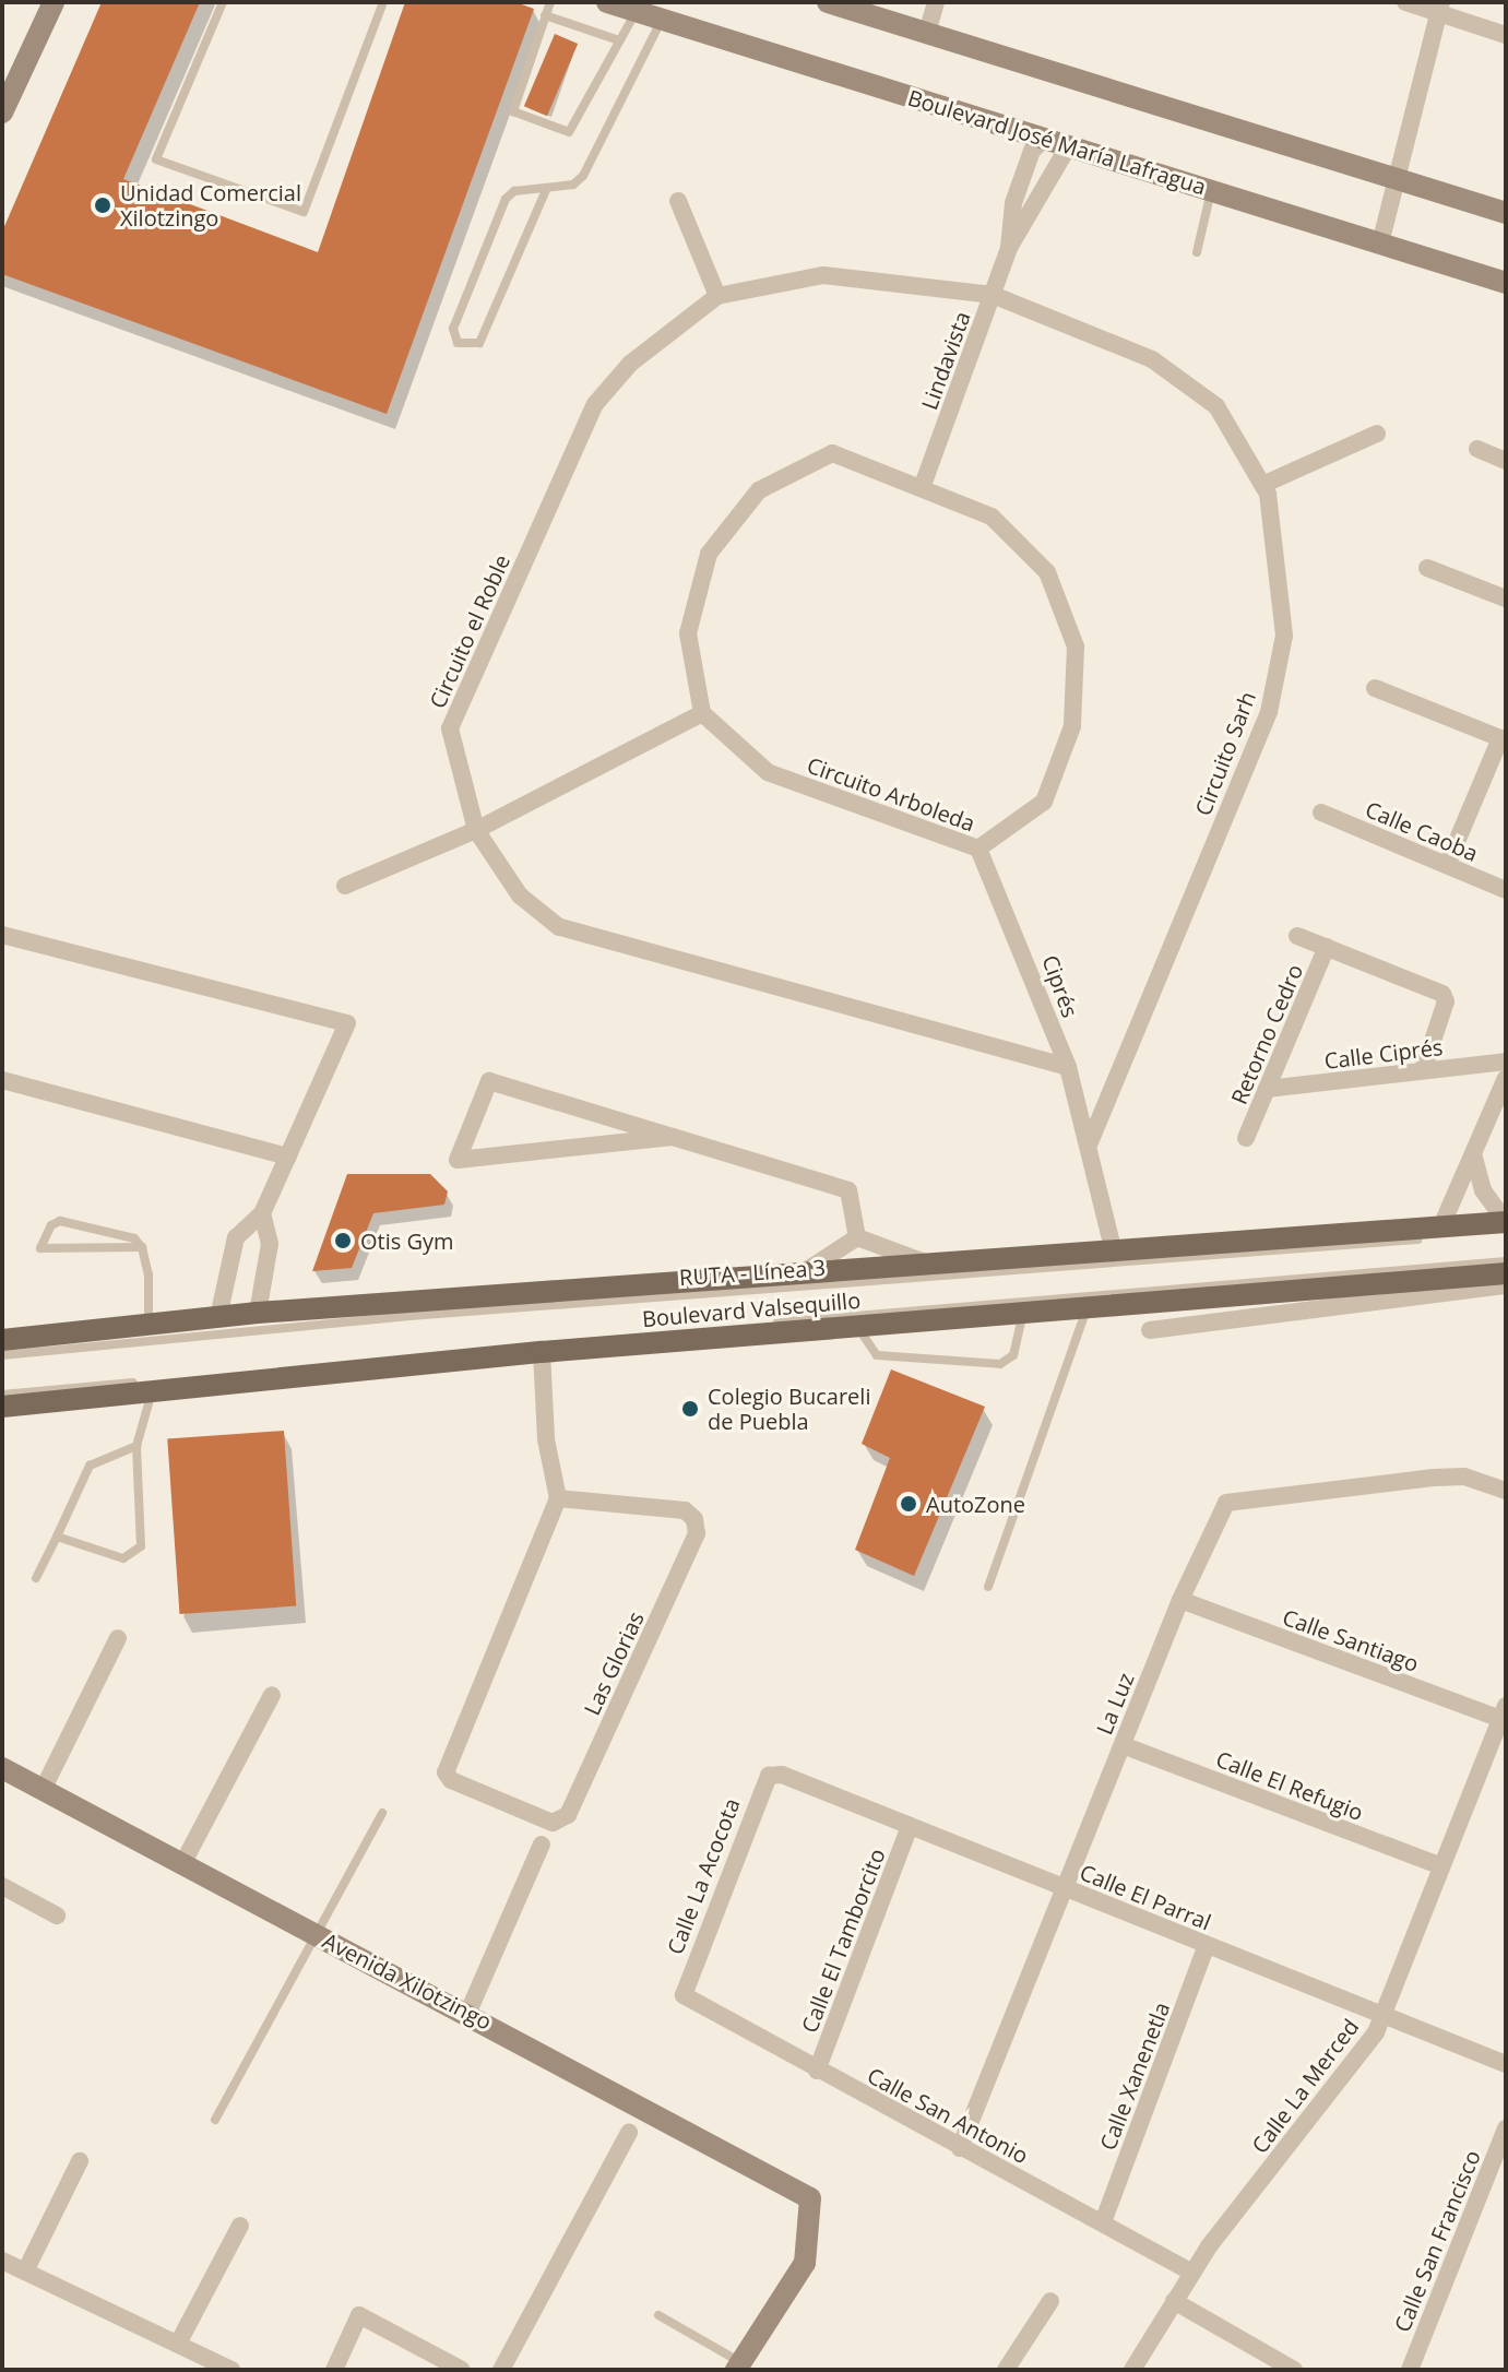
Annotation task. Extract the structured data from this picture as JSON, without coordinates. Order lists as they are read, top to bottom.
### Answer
{
  "streets": {
    "main road": ["Boulevard José María Lafragua", "Boulevard Valsequillo", "Avenida Xilotzingo"],
    "street": [
      "Lindavista",
      "Circuito el Roble",
      "Circuito Sarh",
      "Circuito Arboleda",
      "Calle Caoba",
      "Ciprés",
      "Retorno Cedro",
      "Calle Ciprés",
      "Calle Santiago",
      "Las Glorias",
      "La Luz",
      "Calle El Refugio",
      "Calle La Acocota",
      "Calle El Parral",
      "Calle El Tamborcito",
      "Calle Xanenetla",
      "Calle La Merced",
      "Calle San Antonio",
      "Calle San Francisco"
    ],
    "lane": ["RUTA - Línea 3"]
  },
  "crossings": [
    ["Boulevard José María Lafragua", "Lindavista"],
    ["Lindavista", "Circuito el Roble"],
    ["Lindavista", "Circuito Sarh"],
    ["Lindavista", "Circuito Arboleda"],
    ["Circuito el Roble", "Circuito Sarh"],
    ["Circuito el Roble", "Ciprés"],
    ["Circuito Sarh", "Ciprés"],
    ["Circuito Arboleda", "Ciprés"],
    ["Retorno Cedro", "Calle Ciprés"],
    ["Calle Santiago", "La Luz"],
    ["Calle Santiago", "Calle La Merced"],
    ["La Luz", "Calle El Refugio"],
    ["La Luz", "Calle El Parral"],
    ["La Luz", "Calle San Antonio"],
    ["Calle El Refugio", "Calle La Merced"],
    ["Calle La Acocota", "Calle El Parral"],
    ["Calle La Acocota", "Calle San Antonio"],
    ["Calle El Parral", "Calle El Tamborcito"],
    ["Calle El Parral", "Calle Xanenetla"],
    ["Calle El Parral", "Calle La Merced"],
    ["Calle El Tamborcito", "Calle San Antonio"],
    ["Calle Xanenetla", "Calle San Antonio"],
    ["Calle La Merced", "Calle San Antonio"]
  ],
  "places": [
    "Unidad Comercial Xilotzingo",
    "Otis Gym",
    "Colegio Bucareli de Puebla",
    "AutoZone"
  ]
}
